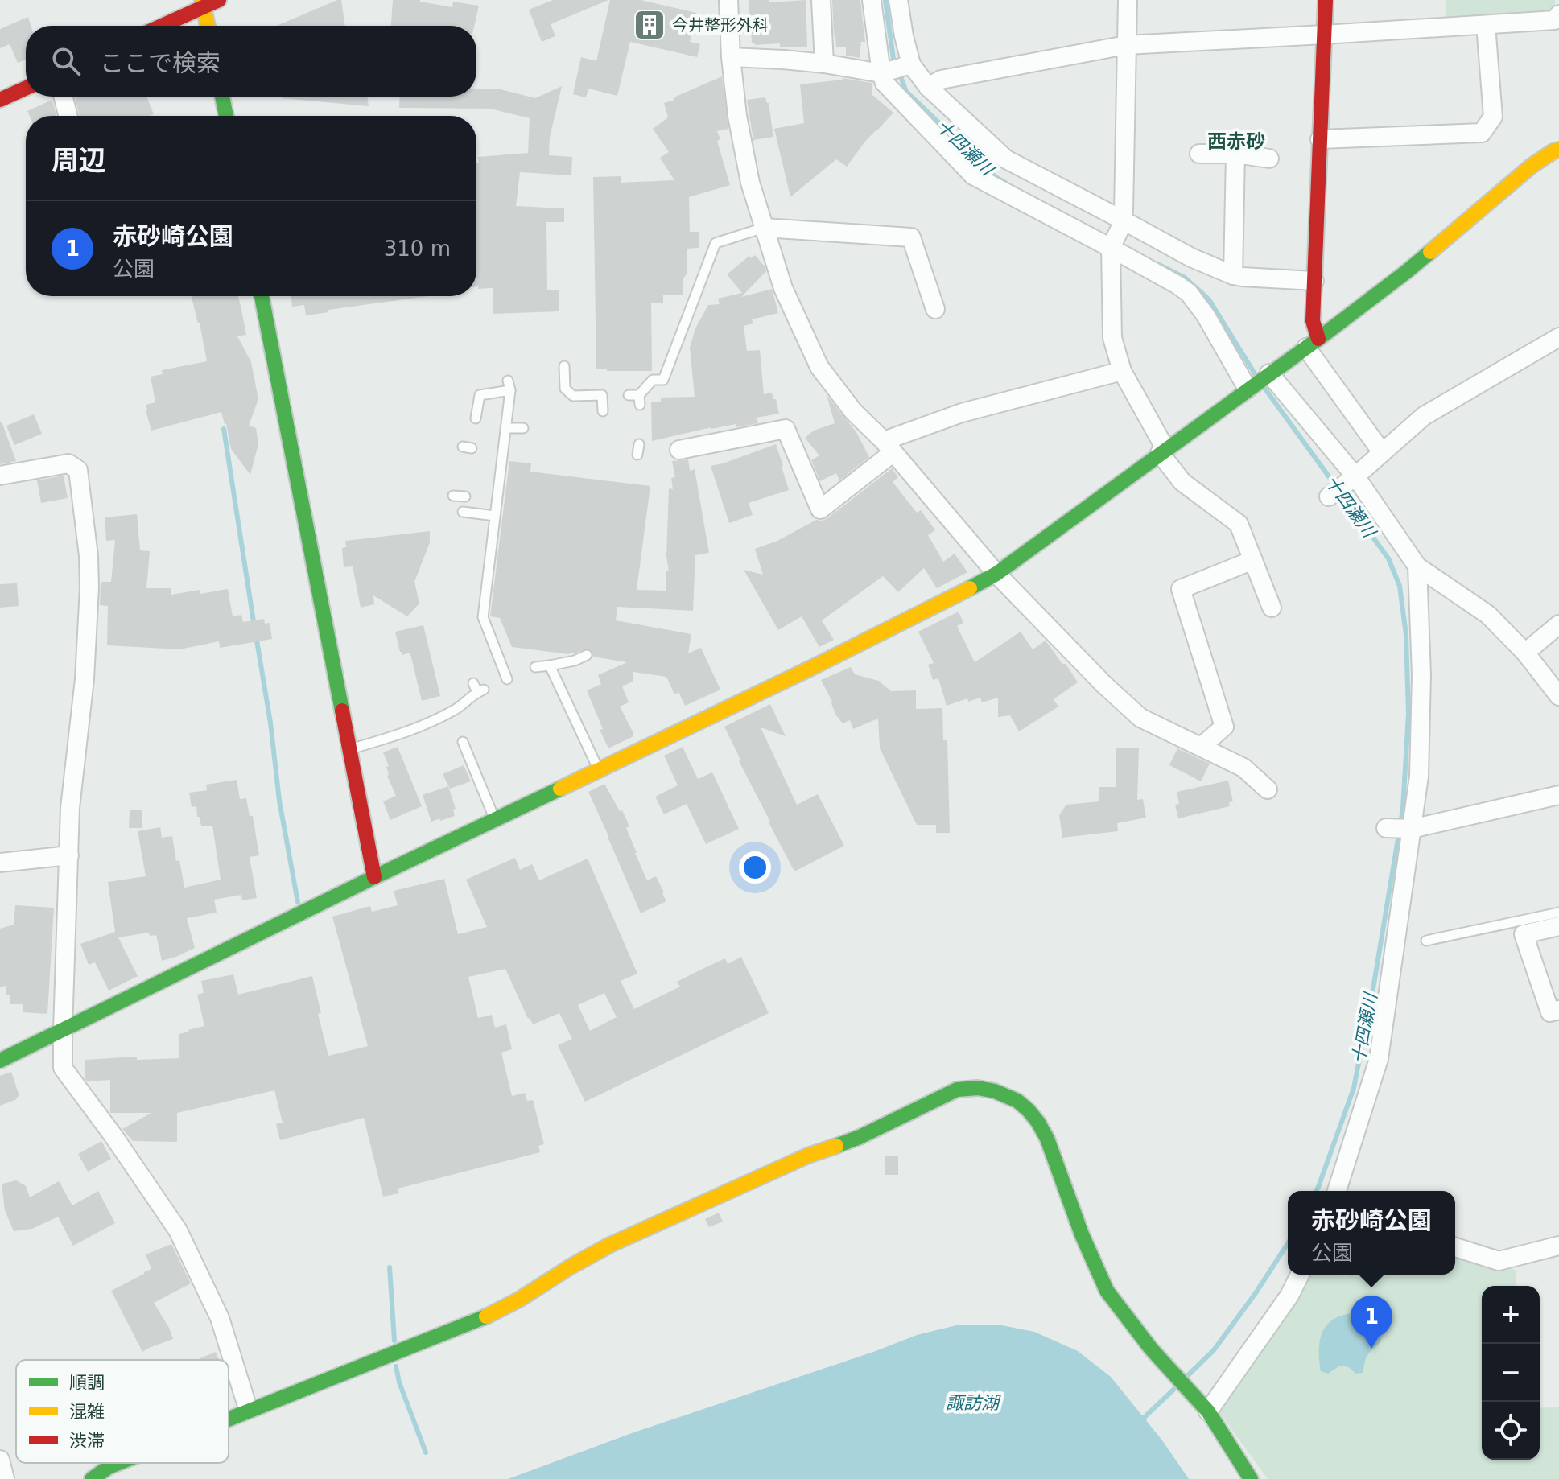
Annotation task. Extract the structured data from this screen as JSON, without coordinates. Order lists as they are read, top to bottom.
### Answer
{
  "districts": ["西赤砂"],
  "water": ["十四瀬川", "諏訪湖"],
  "places": {
    "building": ["今井整形外科"]
  },
  "legend": ["順調", "混雑", "渋滞"],
  "page": {
    "search": "ここで検索",
    "heading": "周辺",
    "list": [
      {
        "mark": "1",
        "name": "赤砂崎公園",
        "note": "公園",
        "value": "310 m"
      }
    ],
    "popup": ["赤砂崎公園", "公園"],
    "map_buttons": ["+", "−"],
    "pins": "1"
  }
}
